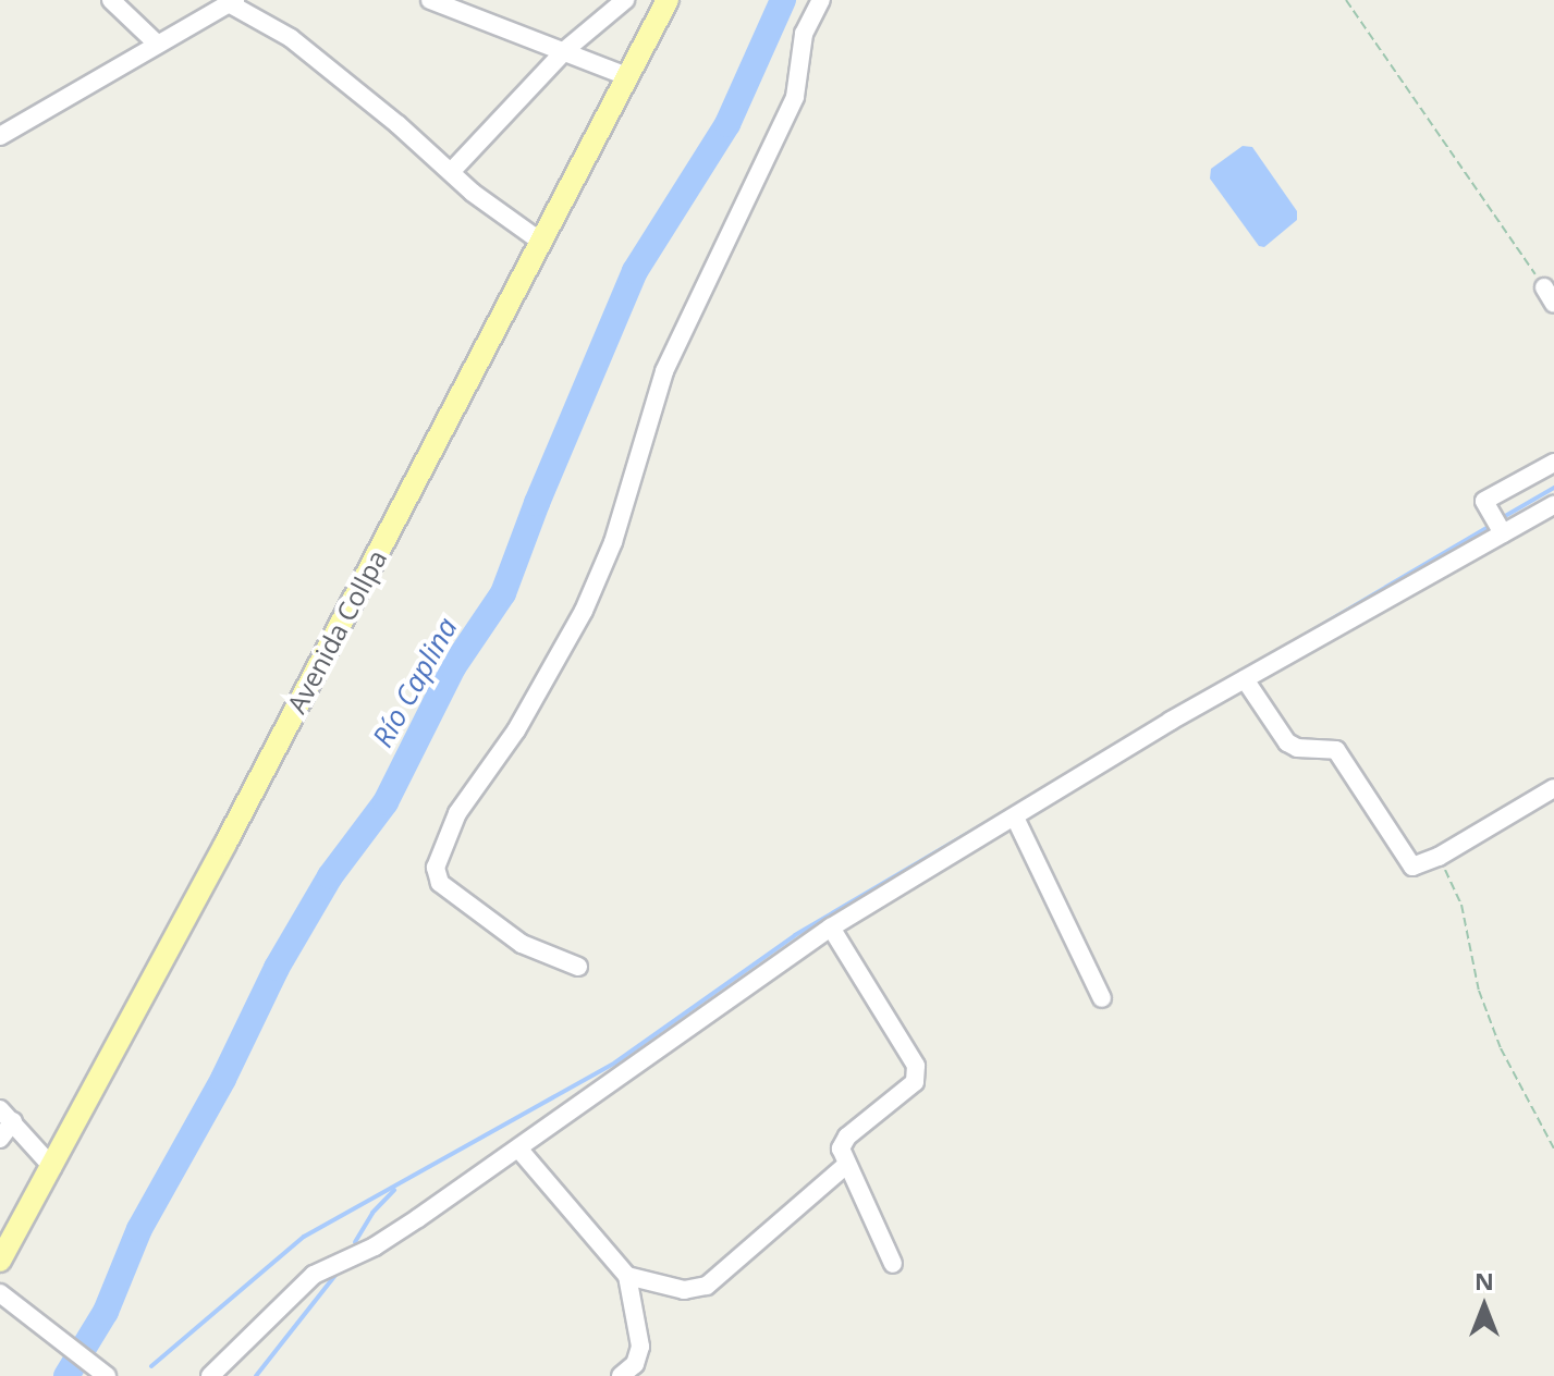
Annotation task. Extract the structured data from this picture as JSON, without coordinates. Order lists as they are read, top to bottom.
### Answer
{
  "streets": {
    "main road": ["Avenida Collpa"]
  },
  "water": ["Río Caplina"],
  "north": "top"
}
